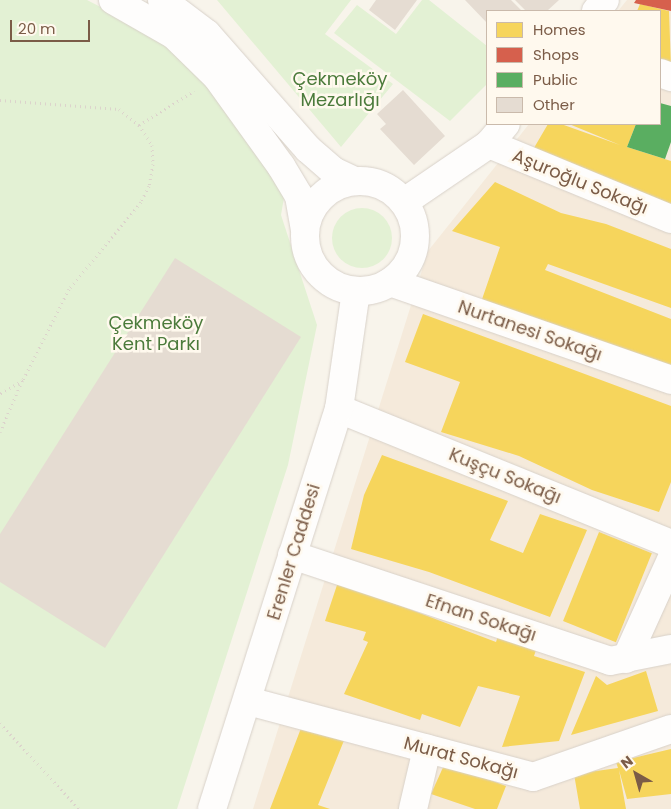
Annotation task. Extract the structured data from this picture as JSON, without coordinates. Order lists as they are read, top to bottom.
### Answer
{
  "streets": {
    "street": [
      "Aşuroğlu Sokağı",
      "Nurtanesi Sokağı",
      "Kuşçu Sokağı",
      "Erenler Caddesi",
      "Efnan Sokağı",
      "Murat Sokağı"
    ]
  },
  "crossings": [
    ["Nurtanesi Sokağı", "Erenler Caddesi"],
    ["Kuşçu Sokağı", "Erenler Caddesi"],
    ["Erenler Caddesi", "Efnan Sokağı"],
    ["Erenler Caddesi", "Murat Sokağı"]
  ],
  "parks": ["Çekmeköy Mezarlığı", "Çekmeköy Kent Parkı"],
  "legend": [
    "Homes",
    "Shops",
    "Public",
    "Other"
  ],
  "scale_bar": "20 m",
  "north": "top left"
}
